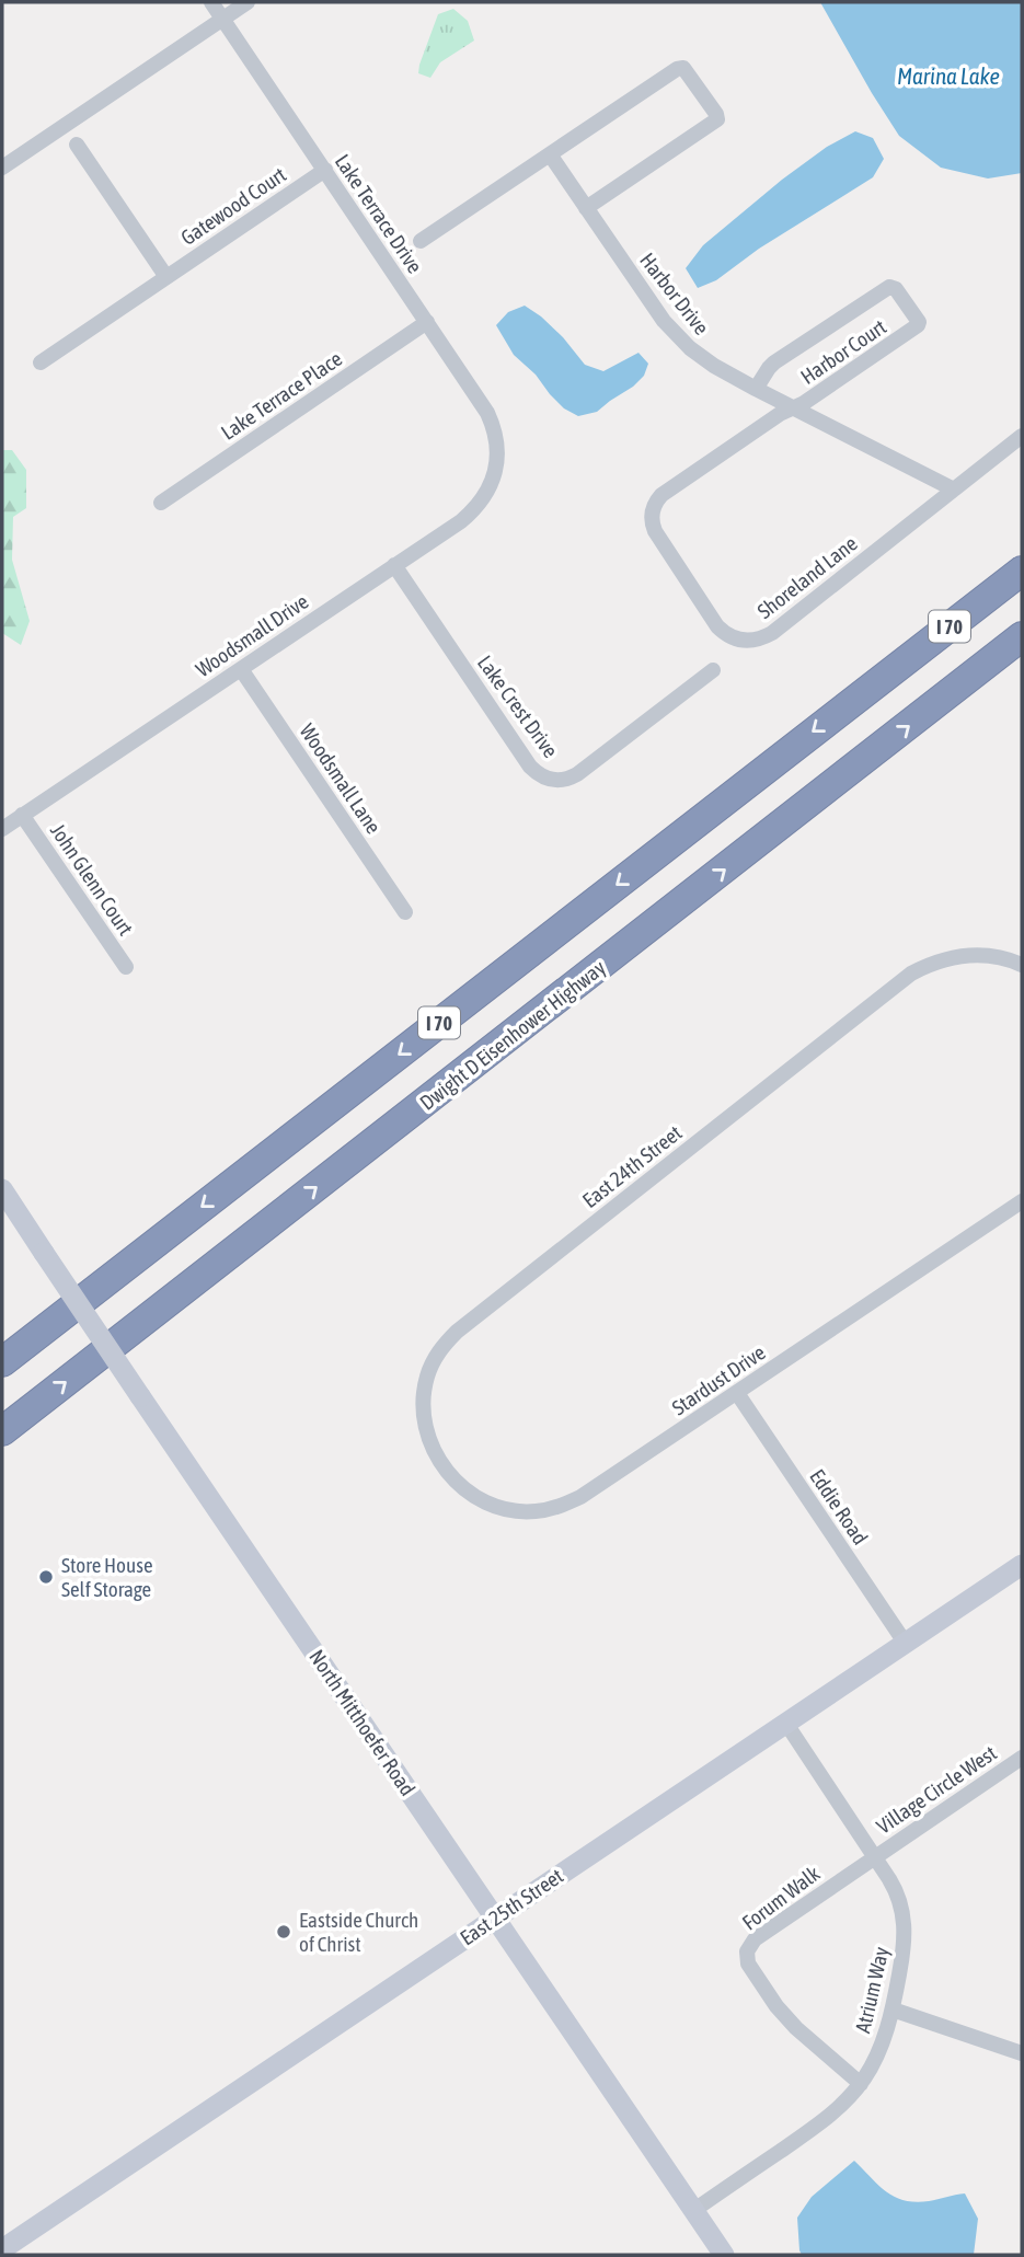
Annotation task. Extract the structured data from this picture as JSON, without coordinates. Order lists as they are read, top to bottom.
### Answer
{
  "streets": {
    "highway": ["I 70", "Dwight D Eisenhower Highway"],
    "main road": ["North Mitthoefer Road", "East 25th Street"],
    "street": [
      "Gatewood Court",
      "Lake Terrace Drive",
      "Harbor Drive",
      "Harbor Court",
      "Lake Terrace Place",
      "Shoreland Lane",
      "Woodsmall Drive",
      "Lake Crest Drive",
      "Woodsmall Lane",
      "John Glenn Court",
      "East 24th Street",
      "Stardust Drive",
      "Eddie Road",
      "Village Circle West",
      "Forum Walk",
      "Atrium Way"
    ]
  },
  "crossings": [
    ["Gatewood Court", "Lake Terrace Drive"],
    ["Lake Terrace Drive", "Lake Terrace Place"],
    ["Lake Terrace Drive", "Woodsmall Drive"],
    ["Harbor Drive", "Harbor Court"],
    ["Harbor Drive", "Shoreland Lane"],
    ["Harbor Court", "Shoreland Lane"],
    ["Woodsmall Drive", "Lake Crest Drive"],
    ["Woodsmall Drive", "Woodsmall Lane"],
    ["Woodsmall Drive", "John Glenn Court"],
    ["East 24th Street", "Stardust Drive"],
    ["Stardust Drive", "Eddie Road"],
    ["Eddie Road", "East 25th Street"],
    ["North Mitthoefer Road", "East 25th Street"],
    ["North Mitthoefer Road", "Atrium Way"],
    ["Village Circle West", "Forum Walk"],
    ["Village Circle West", "Atrium Way"],
    ["Forum Walk", "Atrium Way"],
    ["East 25th Street", "Atrium Way"]
  ],
  "water": ["Marina Lake"],
  "places": ["Store House Self Storage", "Eastside Church of Christ"]
}
